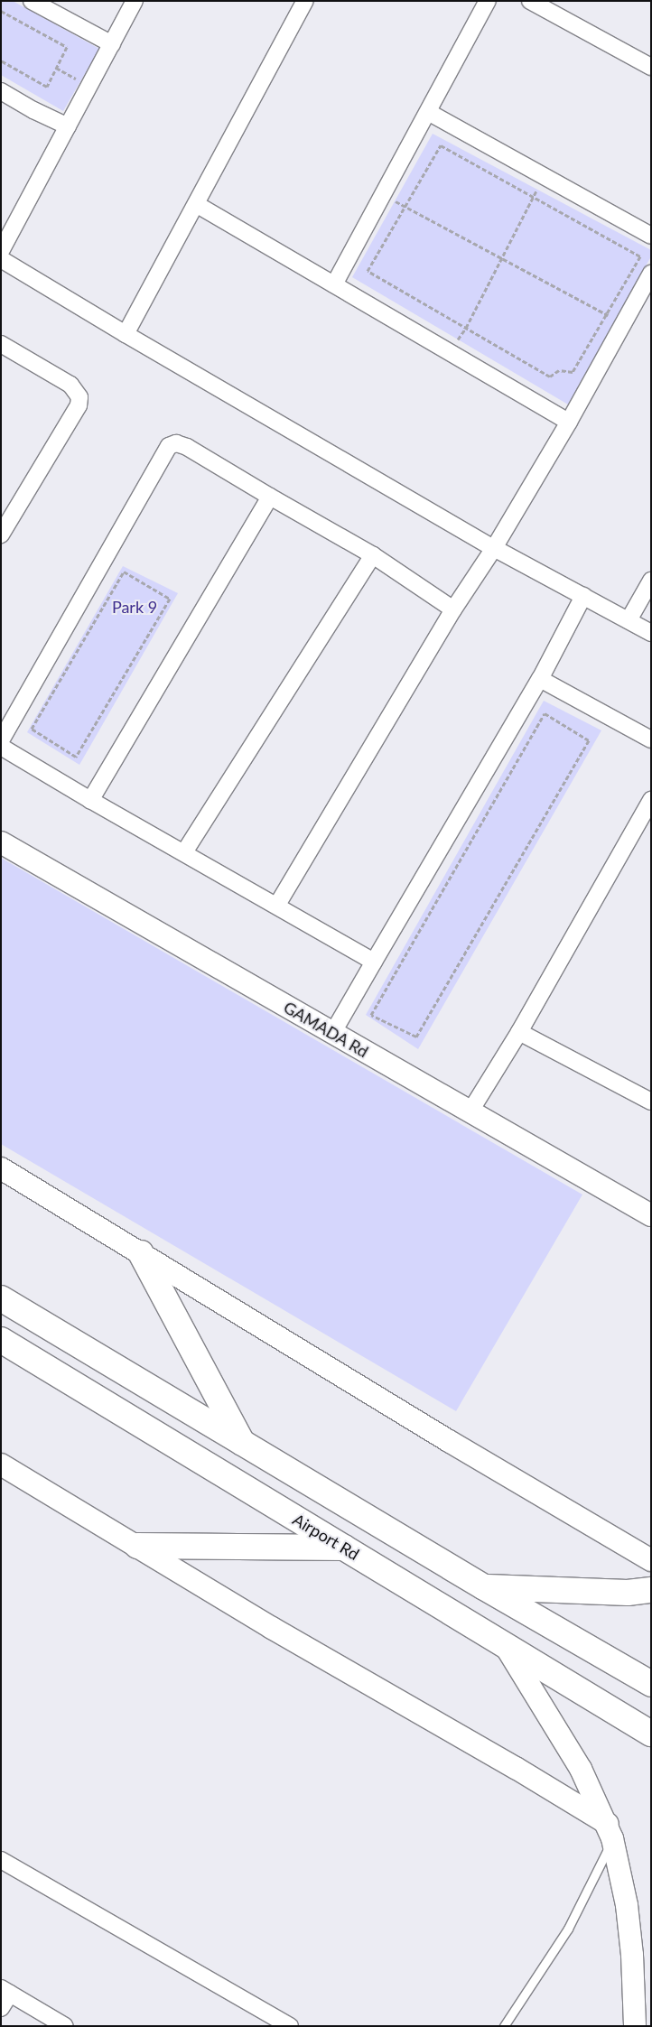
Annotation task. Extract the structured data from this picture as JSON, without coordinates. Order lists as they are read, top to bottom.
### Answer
{
  "streets": {
    "main road": ["Airport Rd"],
    "street": ["GAMADA Rd"]
  },
  "parks": ["Park 9"]
}
